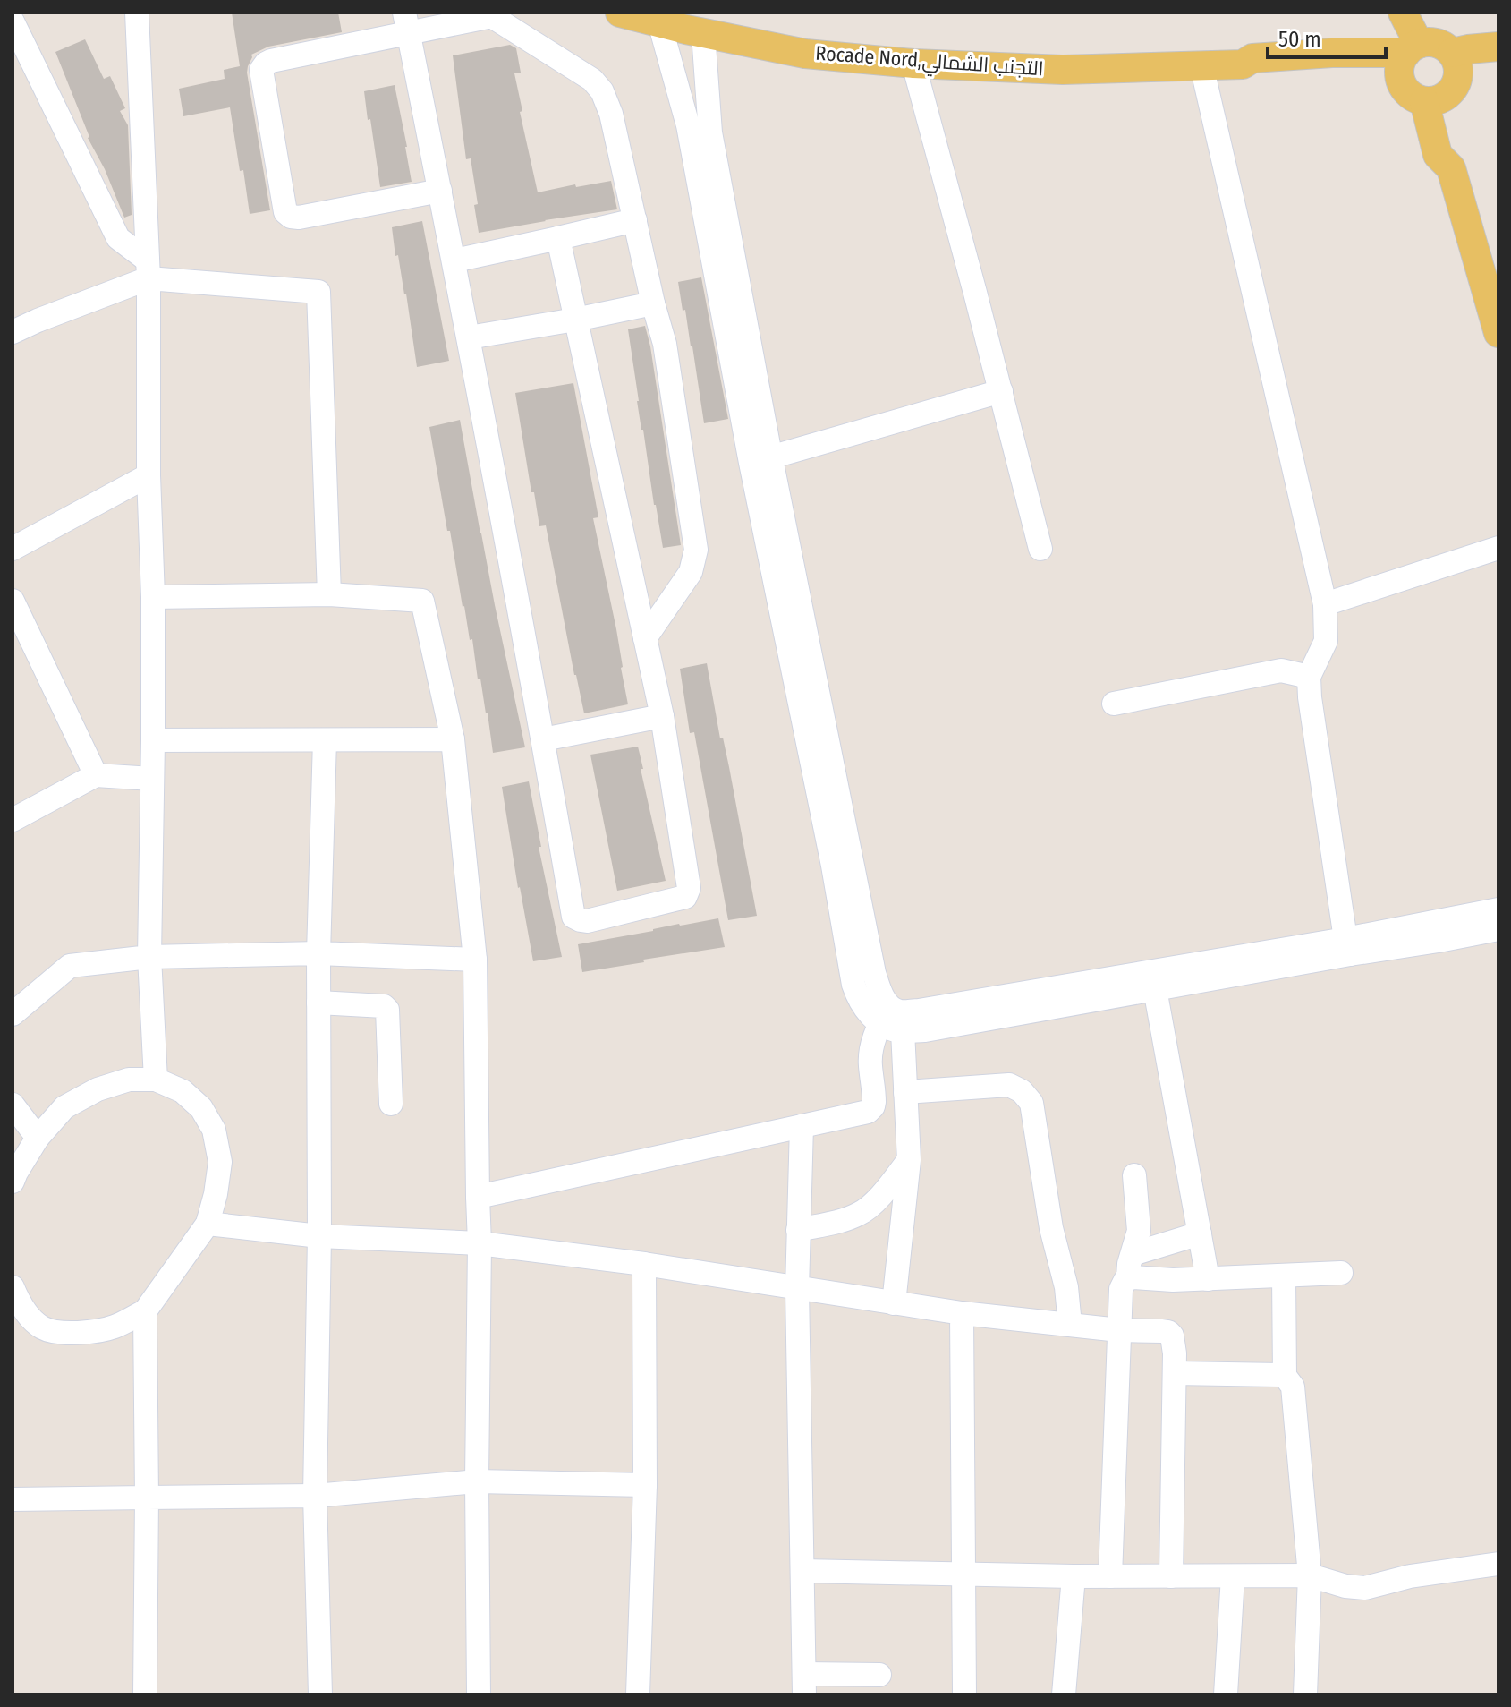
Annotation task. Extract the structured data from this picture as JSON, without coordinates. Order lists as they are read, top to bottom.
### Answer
{
  "streets": {
    "main road": ["Rocade Nord,التجنب الشمالي"]
  },
  "scale_bar": "50 m"
}
